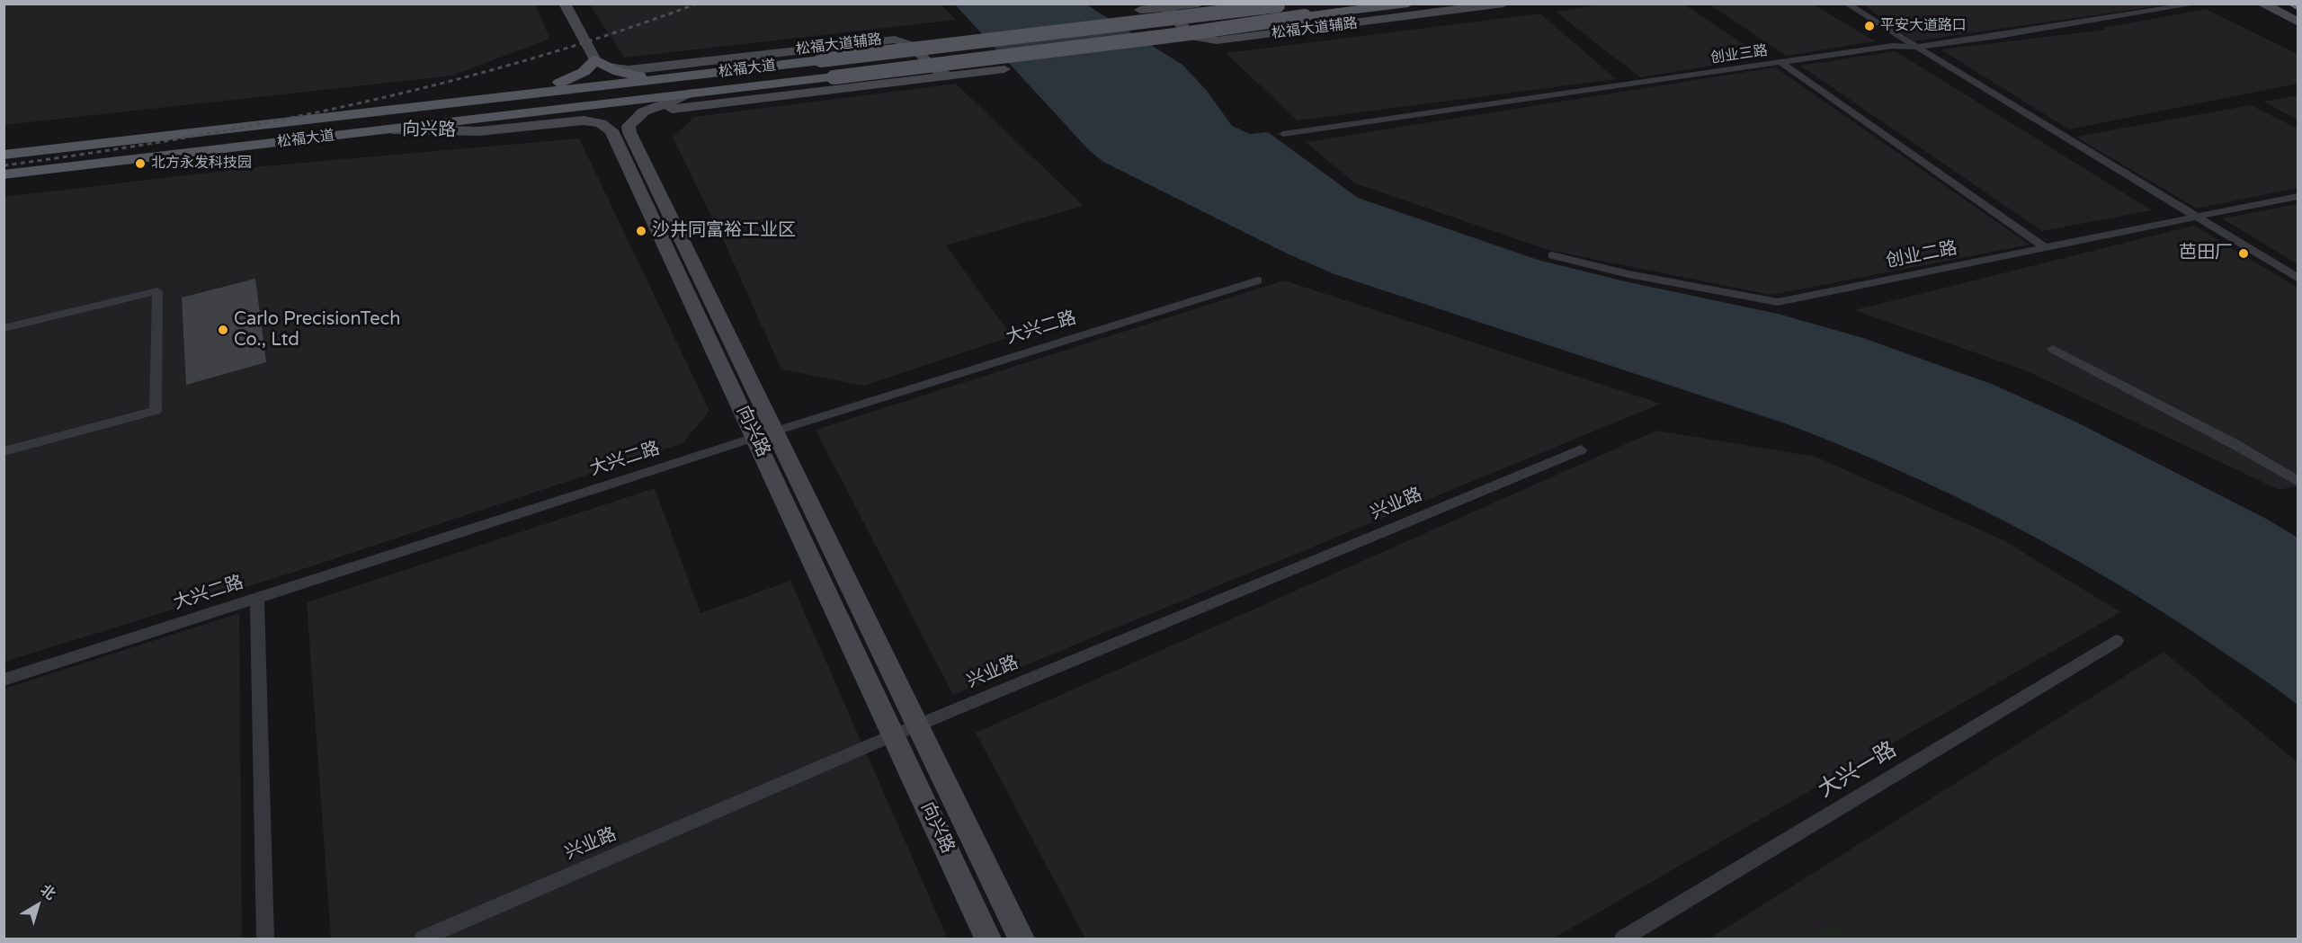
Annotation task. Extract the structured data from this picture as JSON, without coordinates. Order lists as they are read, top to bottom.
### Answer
{
  "streets": {
    "main road": ["松福大道"],
    "street": [
      "松福大道辅路",
      "创业三路",
      "向兴路",
      "创业二路",
      "大兴二路",
      "兴业路",
      "大兴一路"
    ]
  },
  "crossings": [
    ["松福大道辅路", "松福大道"],
    ["松福大道", "向兴路"],
    ["向兴路", "大兴二路"],
    ["向兴路", "兴业路"]
  ],
  "places": [
    "平安大道路口",
    "北方永发科技园",
    "沙井同富裕工业区",
    "芭田厂",
    "Carlo PrecisionTech Co., Ltd"
  ],
  "north": "top right"
}
